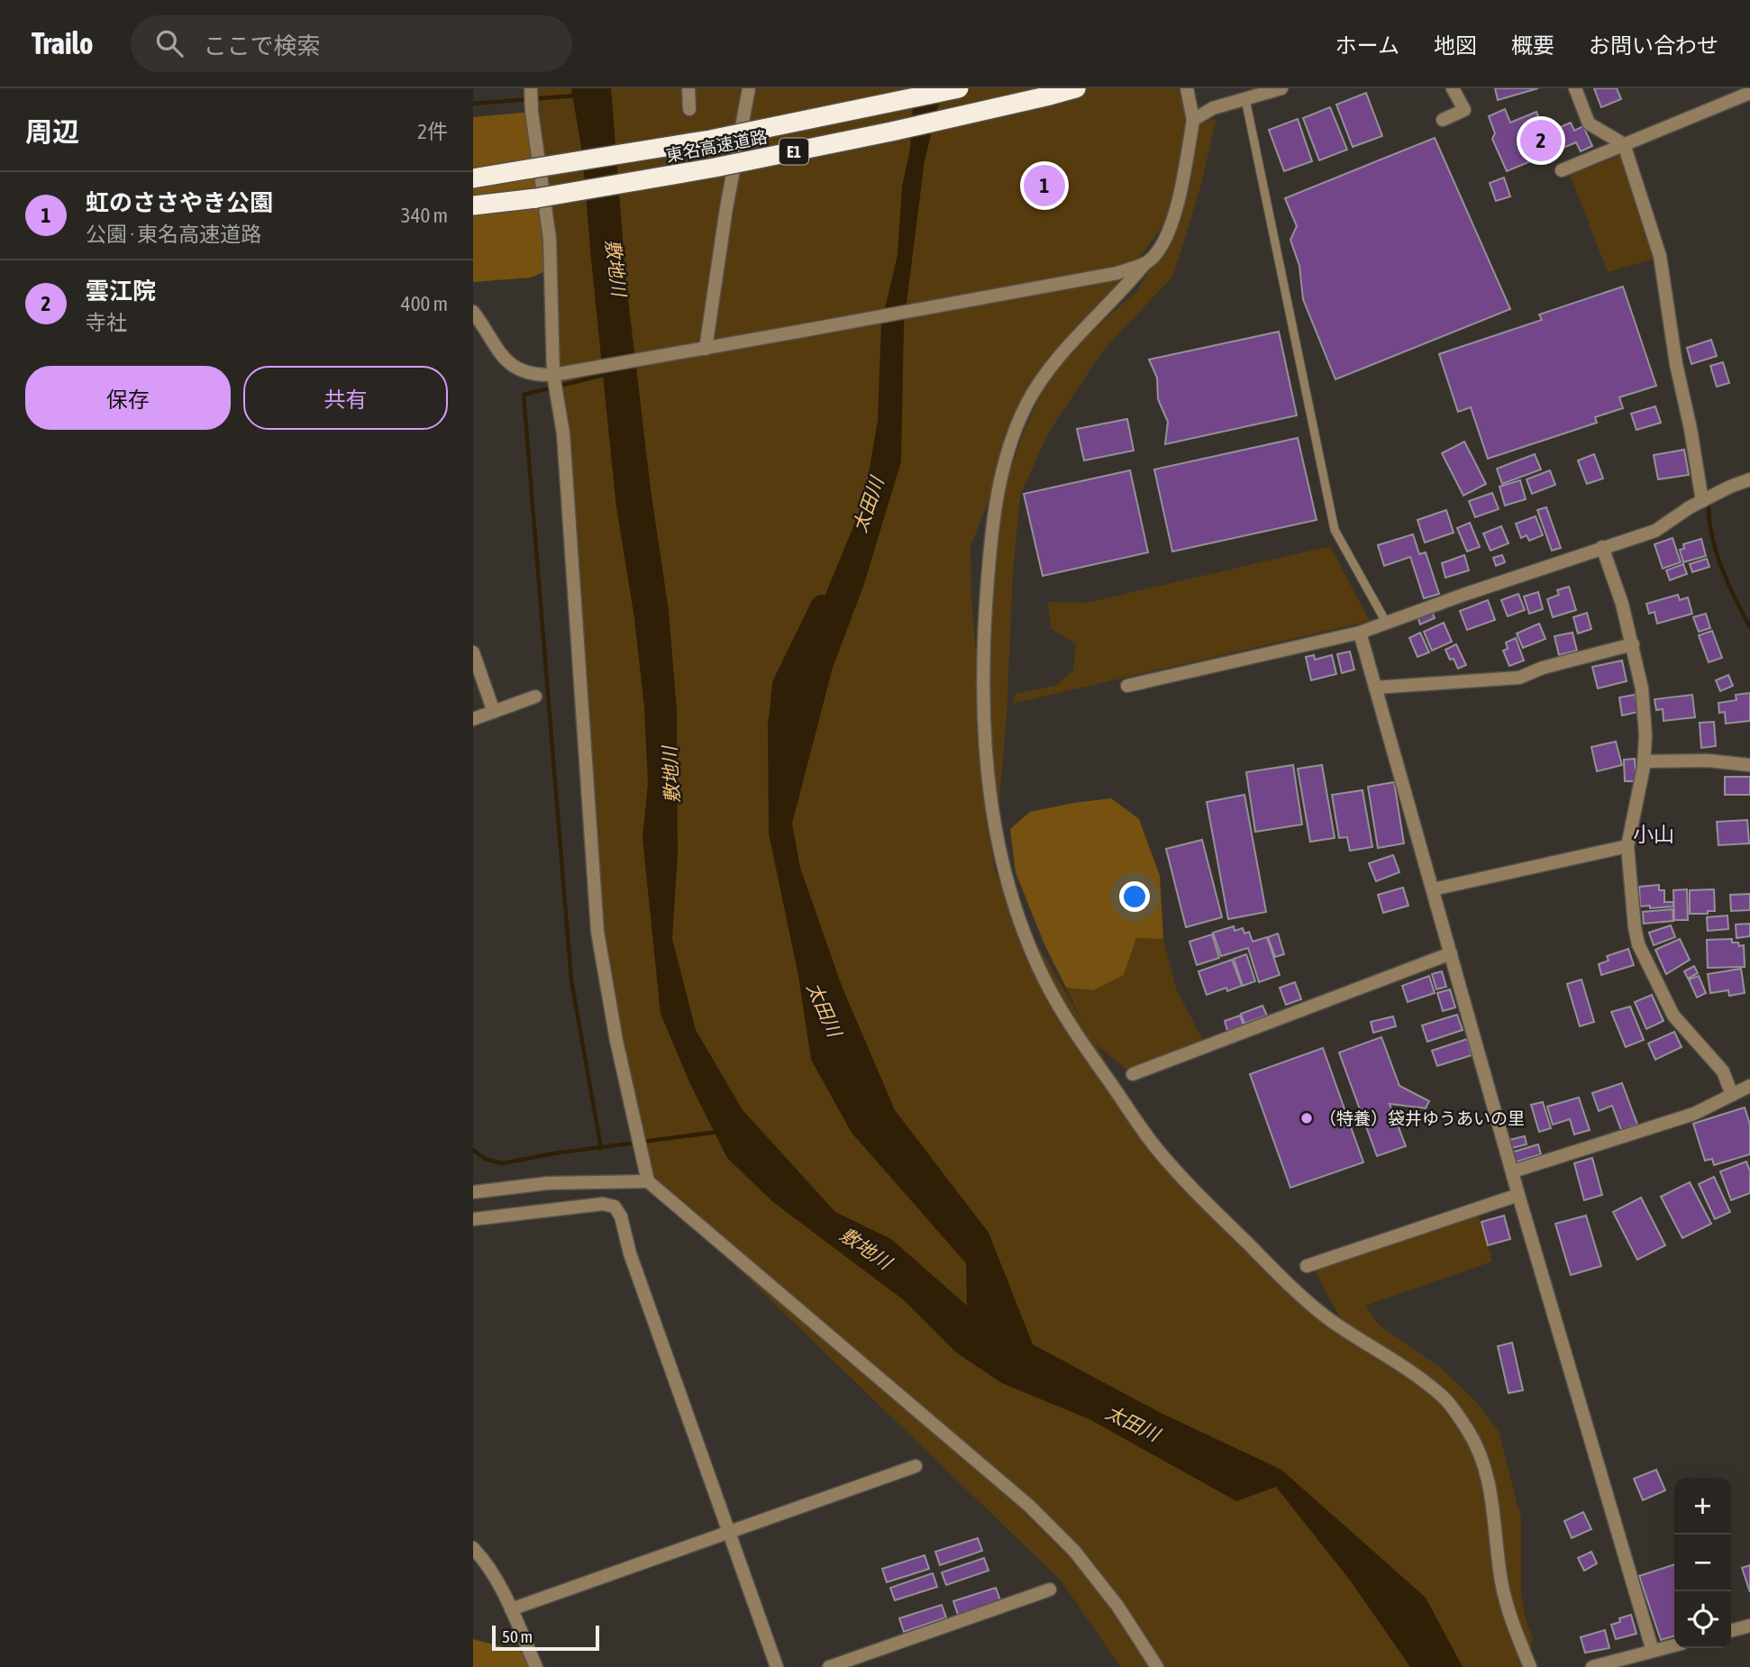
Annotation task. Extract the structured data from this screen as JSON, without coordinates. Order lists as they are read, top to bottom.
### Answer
{
  "streets": {
    "highway": ["東名高速道路", "E1"]
  },
  "districts": ["小山"],
  "water": ["敷地川", "太田川"],
  "places": ["（特養）袋井ゆうあいの里"],
  "scale_bar": "50 m",
  "page": {
    "header": "Trailo",
    "search": "ここで検索",
    "nav": [
      "ホーム",
      "地図",
      "概要",
      "お問い合わせ"
    ],
    "heading": ["周辺", "2件"],
    "pins": ["2", "1"],
    "list": [
      {
        "mark": "1",
        "name": "虹のささやき公園",
        "note": "公園 · 東名高速道路",
        "value": "340 m"
      },
      {
        "mark": "2",
        "name": "雲江院",
        "note": "寺社",
        "value": "400 m"
      }
    ],
    "buttons": ["保存", "共有"],
    "map_buttons": ["+", "−"],
    "scale": "50 m"
  }
}
